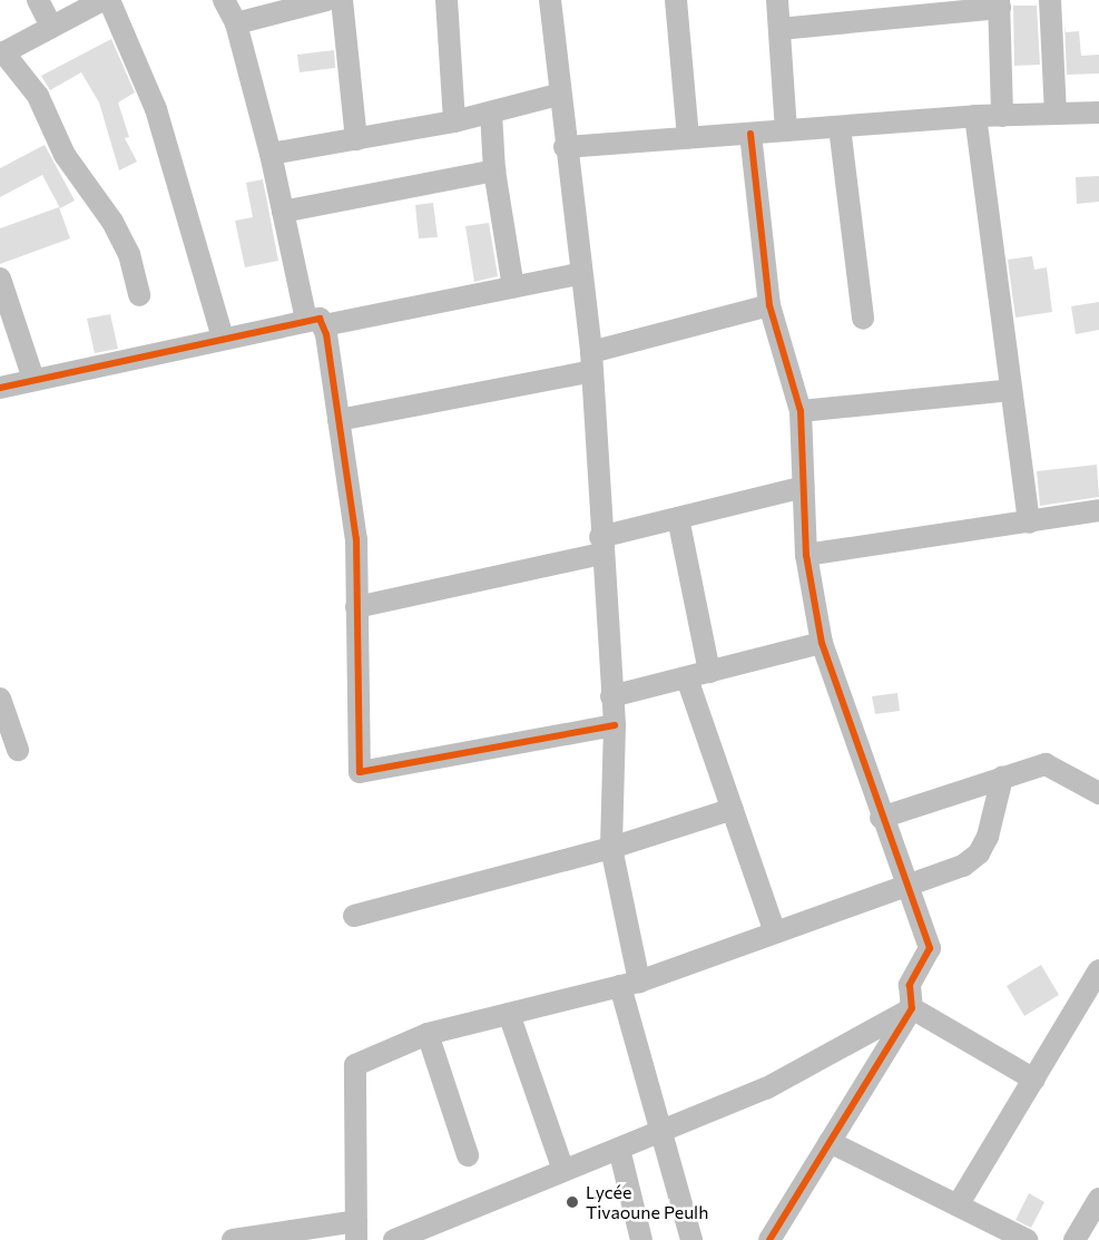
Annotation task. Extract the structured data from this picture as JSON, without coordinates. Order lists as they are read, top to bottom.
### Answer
{
  "places": ["Lycée Tivaoune Peulh"]
}
